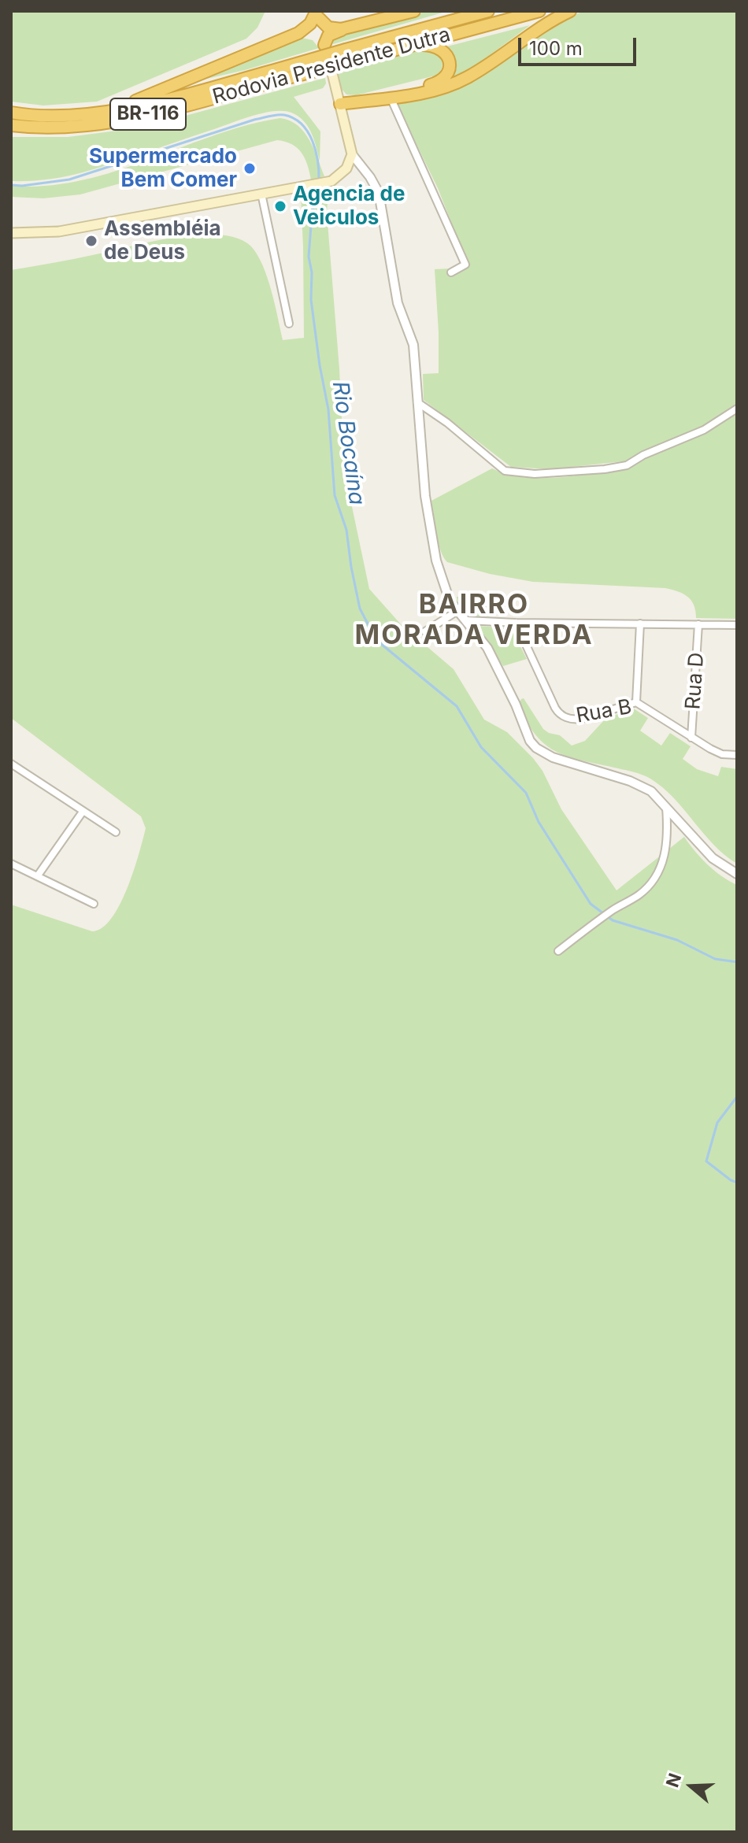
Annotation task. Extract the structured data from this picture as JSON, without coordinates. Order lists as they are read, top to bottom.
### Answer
{
  "streets": {
    "highway": ["Rodovia Presidente Dutra", "BR-116"],
    "street": ["Rua D", "Rua B"]
  },
  "crossings": [
    ["Rua D", "Rua B"]
  ],
  "districts": ["BAIRRO MORADA VERDA"],
  "water": ["Rio Bocaína"],
  "places": ["Supermercado Bem Comer", "Agencia de Veiculos", "Assembléia de Deus"],
  "scale_bar": "100 m",
  "north": "left"
}
